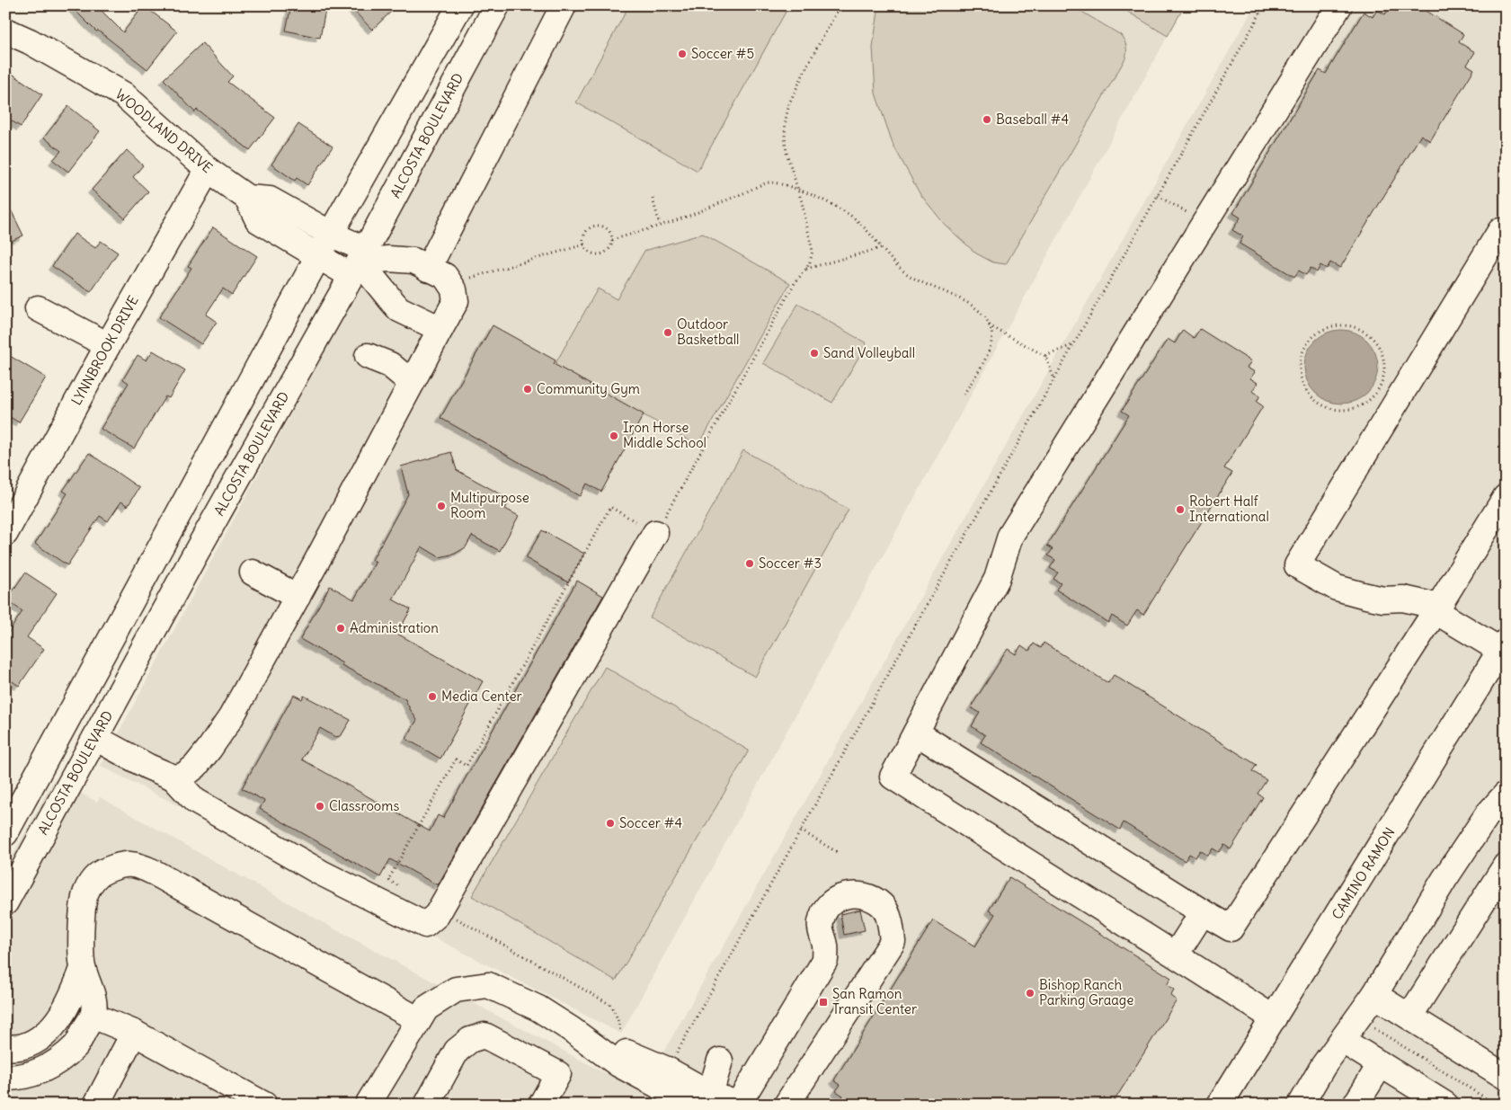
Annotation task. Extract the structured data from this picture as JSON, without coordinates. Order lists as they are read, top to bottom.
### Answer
{
  "streets": {
    "main road": [
      "WOODLAND DRIVE",
      "ALCOSTA BOULEVARD",
      "LYNNBROOK DRIVE",
      "CAMINO RAMON"
    ]
  },
  "crossings": [
    ["WOODLAND DRIVE", "ALCOSTA BOULEVARD"],
    ["WOODLAND DRIVE", "LYNNBROOK DRIVE"]
  ],
  "places": {
    "other": [
      "Soccer #5",
      "Baseball #4",
      "Outdoor Basketball",
      "Sand Volleyball",
      "Community Gym",
      "Iron Horse Middle School",
      "Multipurpose Room",
      "Robert Half International",
      "Soccer #3",
      "Administration",
      "Media Center",
      "Classrooms",
      "Soccer #4",
      "Bishop Ranch Parking Graage"
    ],
    "transit": ["San Ramon Transit Center"]
  }
}
